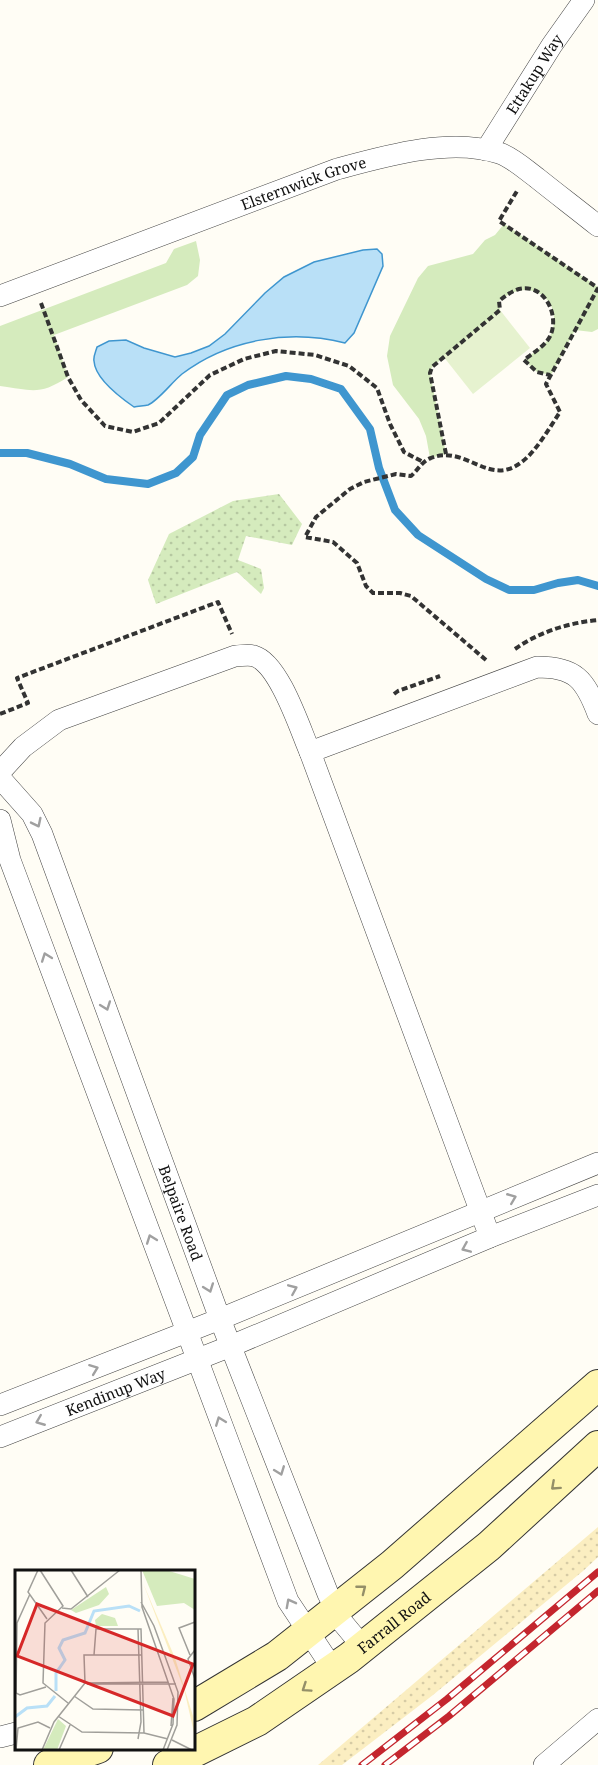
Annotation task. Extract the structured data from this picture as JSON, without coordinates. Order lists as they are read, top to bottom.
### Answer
{
  "streets": {
    "main road": ["Farrall Road"],
    "street": [
      "Ettakup Way",
      "Elsternwick Grove",
      "Belpaire Road",
      "Kendinup Way"
    ]
  },
  "crossings": [
    ["Ettakup Way", "Elsternwick Grove"],
    ["Belpaire Road", "Kendinup Way"],
    ["Belpaire Road", "Farrall Road"]
  ]
}
